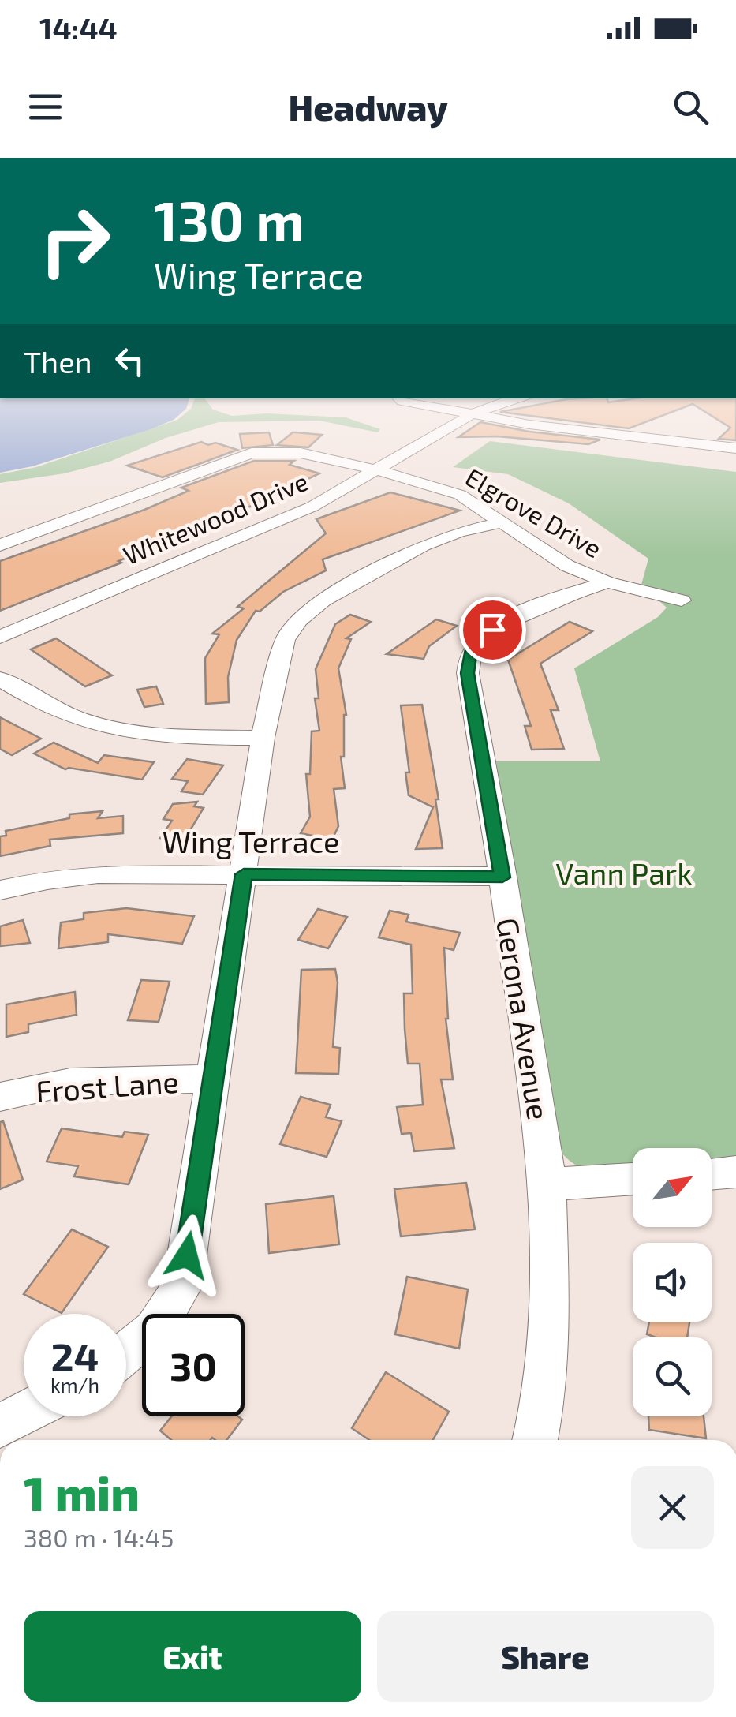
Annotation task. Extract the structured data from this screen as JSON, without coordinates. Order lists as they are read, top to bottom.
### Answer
{
  "streets": {
    "street": [
      "Elgrove Drive",
      "Whitewood Drive",
      "Wing Terrace",
      "Gerona Avenue",
      "Frost Lane"
    ]
  },
  "crossings": [
    ["Elgrove Drive", "Whitewood Drive"],
    ["Elgrove Drive", "Gerona Avenue"],
    ["Wing Terrace", "Gerona Avenue"]
  ],
  "parks": ["Vann Park"],
  "north": "top right",
  "page": {
    "status": "14:44",
    "header": "Headway",
    "turn": ["130 m", "Wing Terrace"],
    "then": "Then",
    "speed": "24 km/h",
    "limit": "30",
    "heading": ["1 min", "380 m · 14:45"],
    "buttons": ["Exit", "Share"]
  }
}
